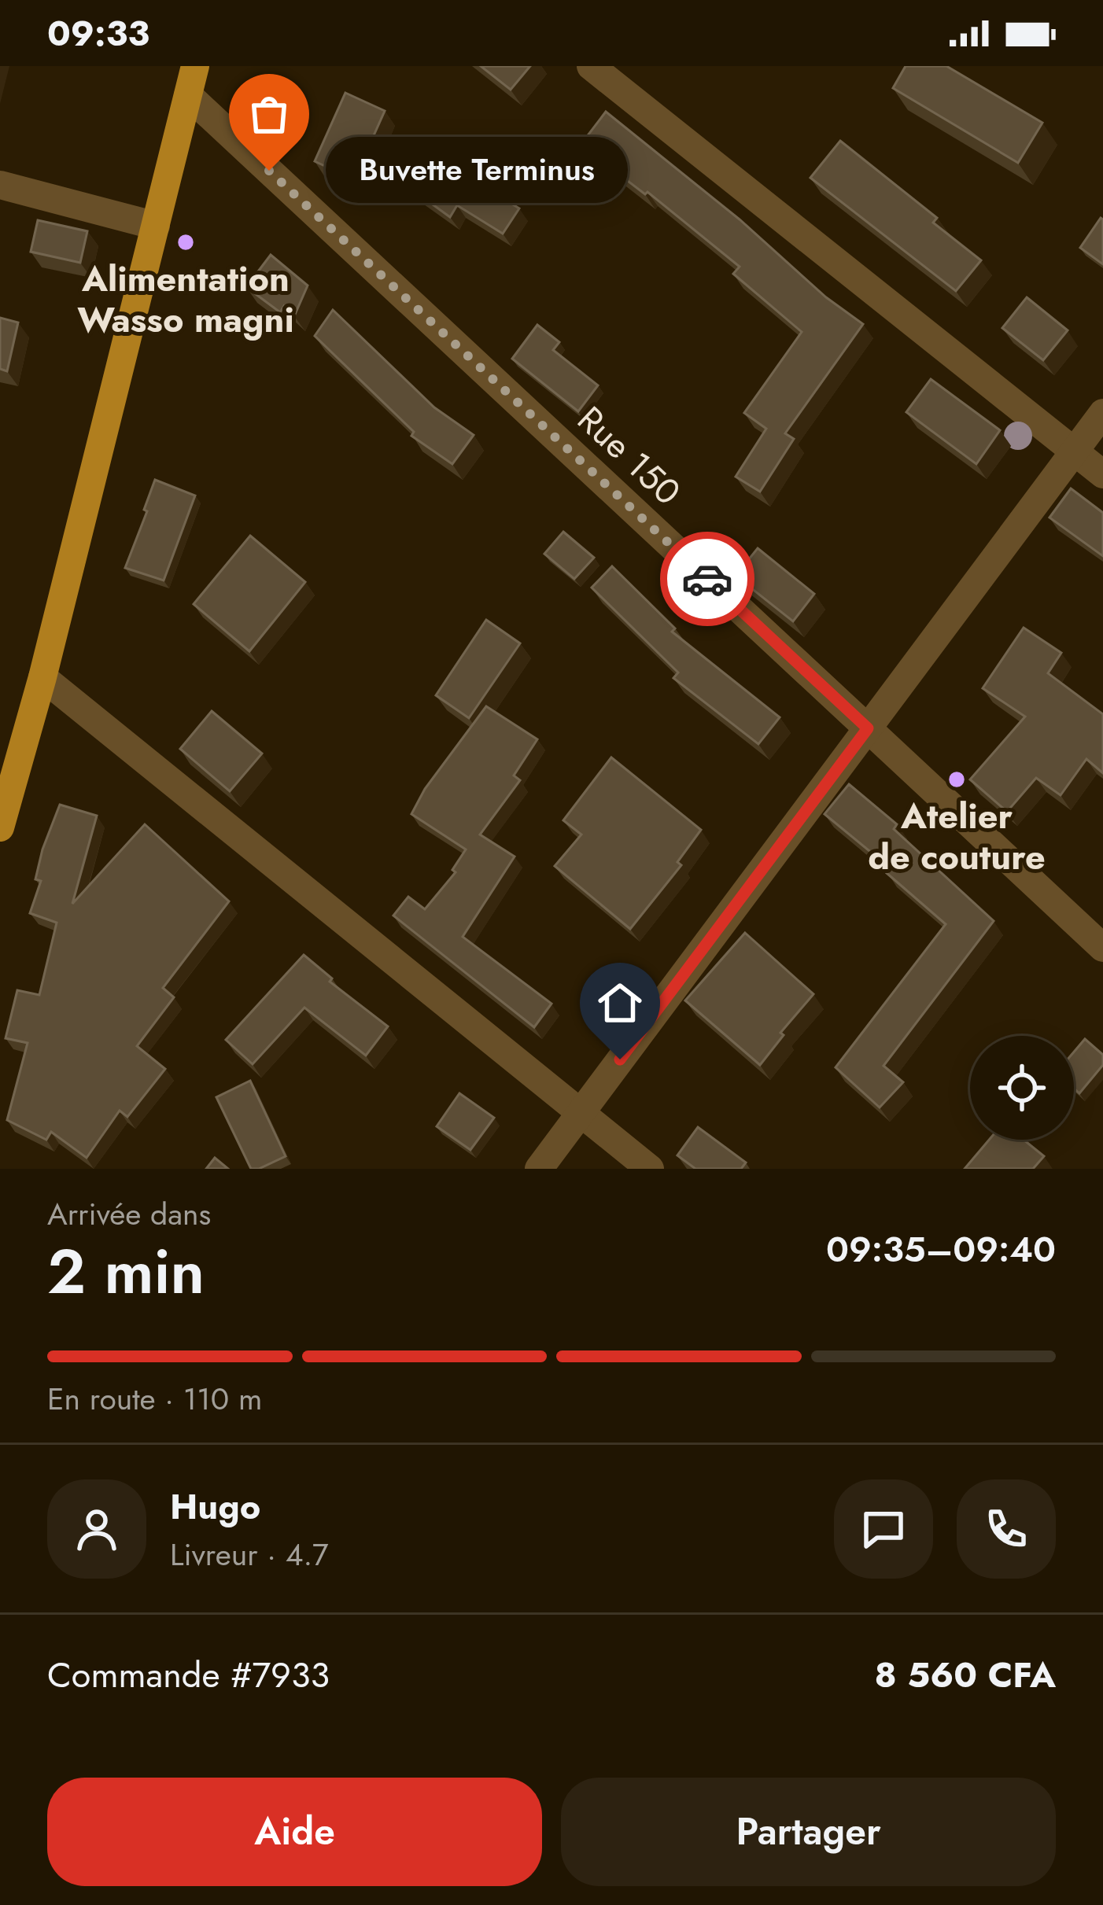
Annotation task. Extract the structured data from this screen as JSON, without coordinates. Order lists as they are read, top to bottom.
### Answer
{
  "streets": {
    "street": ["Rue 150"]
  },
  "places": ["Buvette Terminus", "Alimentation Wasso magni", "Atelier de couture"],
  "page": {
    "status": "09:33",
    "bubble": "Buvette Terminus",
    "heading": ["2 min", "Arrivée dans", "09:35–09:40"],
    "panel": [
      "Hugo",
      "Livreur · 4.7",
      "Commande #7933",
      "8 560 CFA"
    ],
    "bar": "En route · 110 m",
    "buttons": ["Aide", "Partager"]
  }
}
